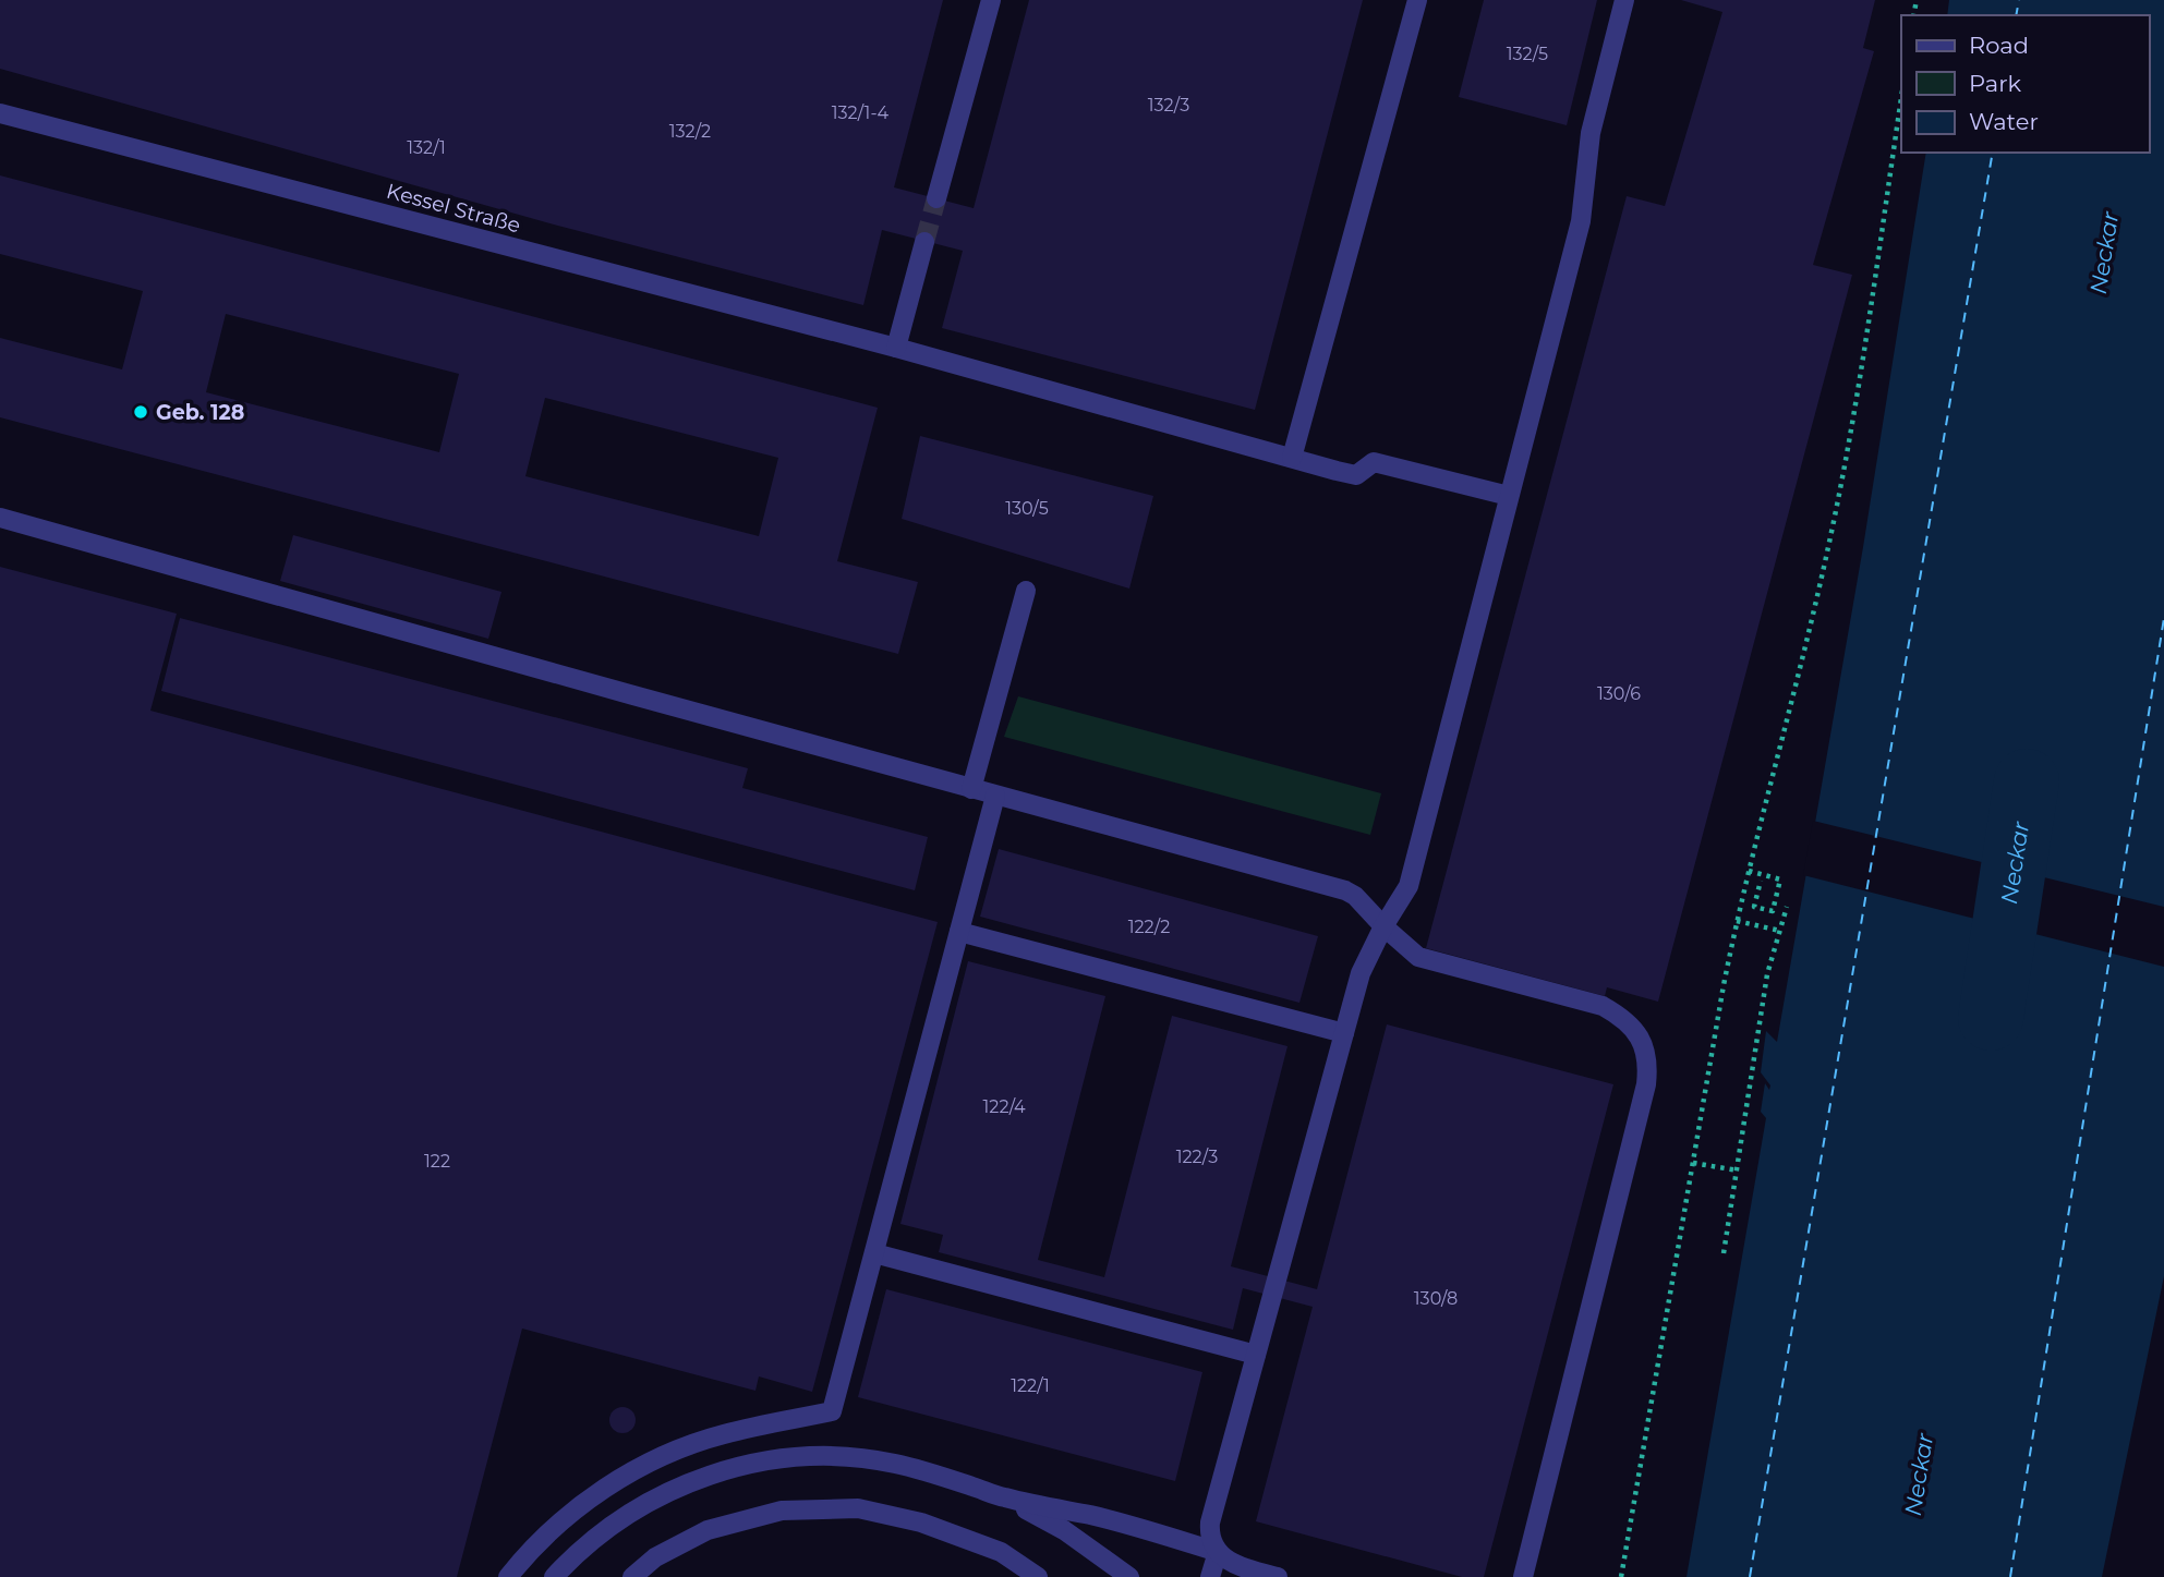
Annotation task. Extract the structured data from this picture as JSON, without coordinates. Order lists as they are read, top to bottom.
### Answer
{
  "streets": {
    "street": ["Kessel Straße"]
  },
  "water": ["Neckar"],
  "places": ["Geb. 128"],
  "house_numbers": [
    "132/5",
    "132/3",
    "132/1-4",
    "132/2",
    "132/1",
    "130/5",
    "130/6",
    "122/2",
    "122/4",
    "122/3",
    "122",
    "130/8",
    "122/1"
  ],
  "legend": ["Road", "Park", "Water"]
}
